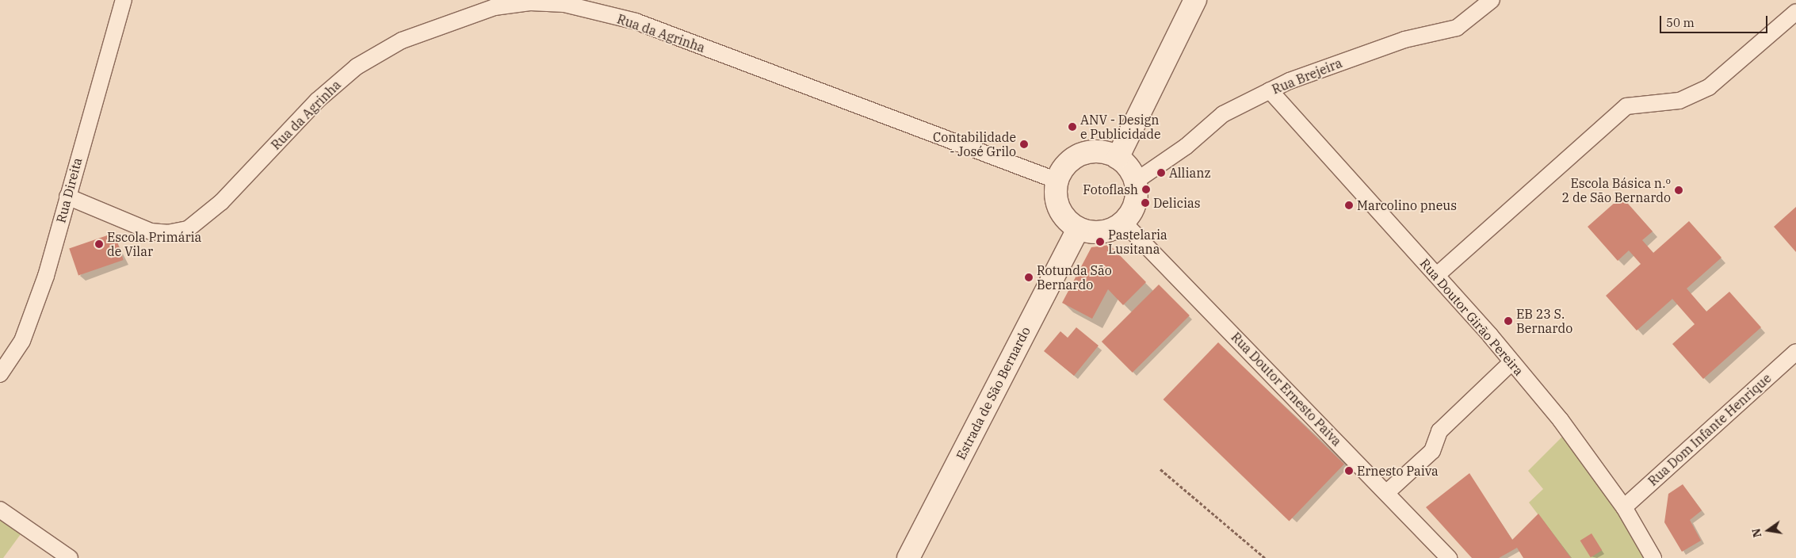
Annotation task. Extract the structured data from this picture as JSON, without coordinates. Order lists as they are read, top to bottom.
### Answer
{
  "streets": {
    "main road": ["Estrada de São Bernardo"],
    "street": [
      "Rua da Agrinha",
      "Rua Brejeira",
      "Rua Direita",
      "Rua Doutor Girão Pereira",
      "Rua Doutor Ernesto Paiva",
      "Rua Dom Infante Henrique"
    ]
  },
  "crossings": [
    ["Rua da Agrinha", "Rua Brejeira"],
    ["Rua da Agrinha", "Rua Direita"],
    ["Rua da Agrinha", "Rua Doutor Ernesto Paiva"],
    ["Rua da Agrinha", "Estrada de São Bernardo"],
    ["Rua Brejeira", "Rua Doutor Girão Pereira"],
    ["Rua Brejeira", "Rua Doutor Ernesto Paiva"],
    ["Rua Brejeira", "Estrada de São Bernardo"],
    ["Rua Doutor Girão Pereira", "Rua Dom Infante Henrique"],
    ["Rua Doutor Ernesto Paiva", "Estrada de São Bernardo"]
  ],
  "places": [
    "ANV - Design e Publicidade",
    "Contabilidade - José Grilo",
    "Allianz",
    "Fotoflash",
    "Escola Básica n.º 2 de São Bernardo",
    "Delicias",
    "Marcolino pneus",
    "Pastelaria Lusitana",
    "Escola Primária de Vilar",
    "Rotunda São Bernardo",
    "EB 23 S. Bernardo",
    "Ernesto Paiva"
  ],
  "scale_bar": "50 m",
  "north": "left"
}
